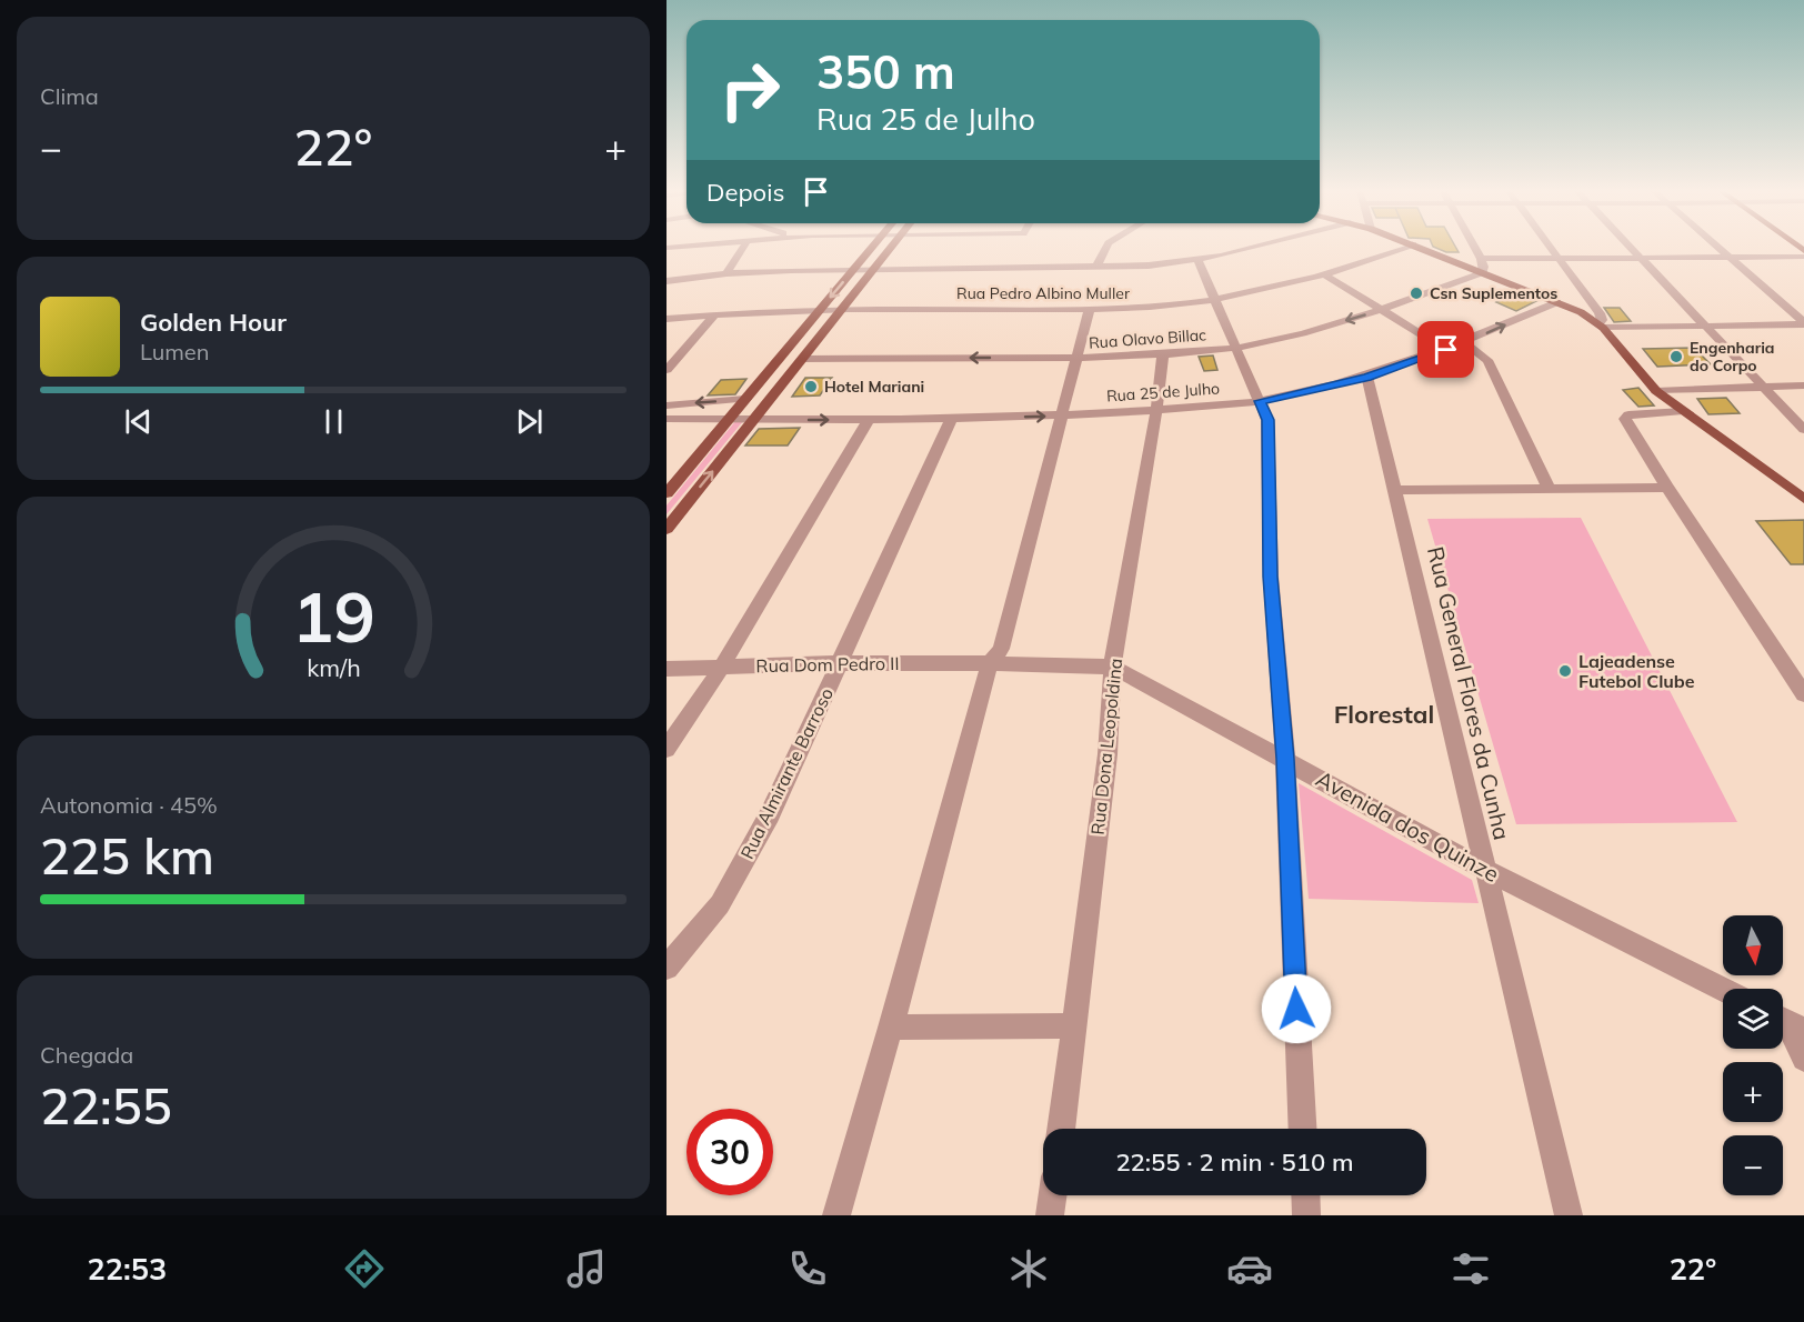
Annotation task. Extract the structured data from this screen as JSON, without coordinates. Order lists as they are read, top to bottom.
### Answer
{
  "streets": {
    "street": [
      "Rua Pedro Albino Muller",
      "Rua Olavo Billac",
      "Rua 25 de Julho",
      "Rua Dom Pedro II",
      "Rua General Flores da Cunha",
      "Rua Dona Leopoldina",
      "Rua Almirante Barroso",
      "Avenida dos Quinze"
    ]
  },
  "crossings": [
    ["Rua Olavo Billac", "Rua Dona Leopoldina"],
    ["Rua 25 de Julho", "Rua General Flores da Cunha"],
    ["Rua 25 de Julho", "Rua Dona Leopoldina"],
    ["Rua 25 de Julho", "Rua Almirante Barroso"],
    ["Rua Dom Pedro II", "Rua Almirante Barroso"],
    ["Rua Dom Pedro II", "Avenida dos Quinze"],
    ["Rua General Flores da Cunha", "Avenida dos Quinze"],
    ["Rua Dona Leopoldina", "Avenida dos Quinze"]
  ],
  "districts": ["Florestal"],
  "places": [
    "Csn Suplementos",
    "Engenharia do Corpo",
    "Hotel Mariani",
    "Lajeadense Futebol Clube"
  ],
  "north": "bottom",
  "page": {
    "tile": [
      "Clima",
      ["Autonomia · 45%", "225 km"],
      ["Chegada", "22:55"]
    ],
    "turn": ["350 m", "Rua 25 de Julho"],
    "heat": ["−", "22°", "+"],
    "then": "Depois",
    "song": ["Golden Hour", "Lumen"],
    "map_buttons": ["+", "−"],
    "limit": "30",
    "trip": "22:55 · 2 min · 510 m",
    "tabs": ["22:53", "22°"],
    "gauge": ["19", "km/h"]
  }
}
